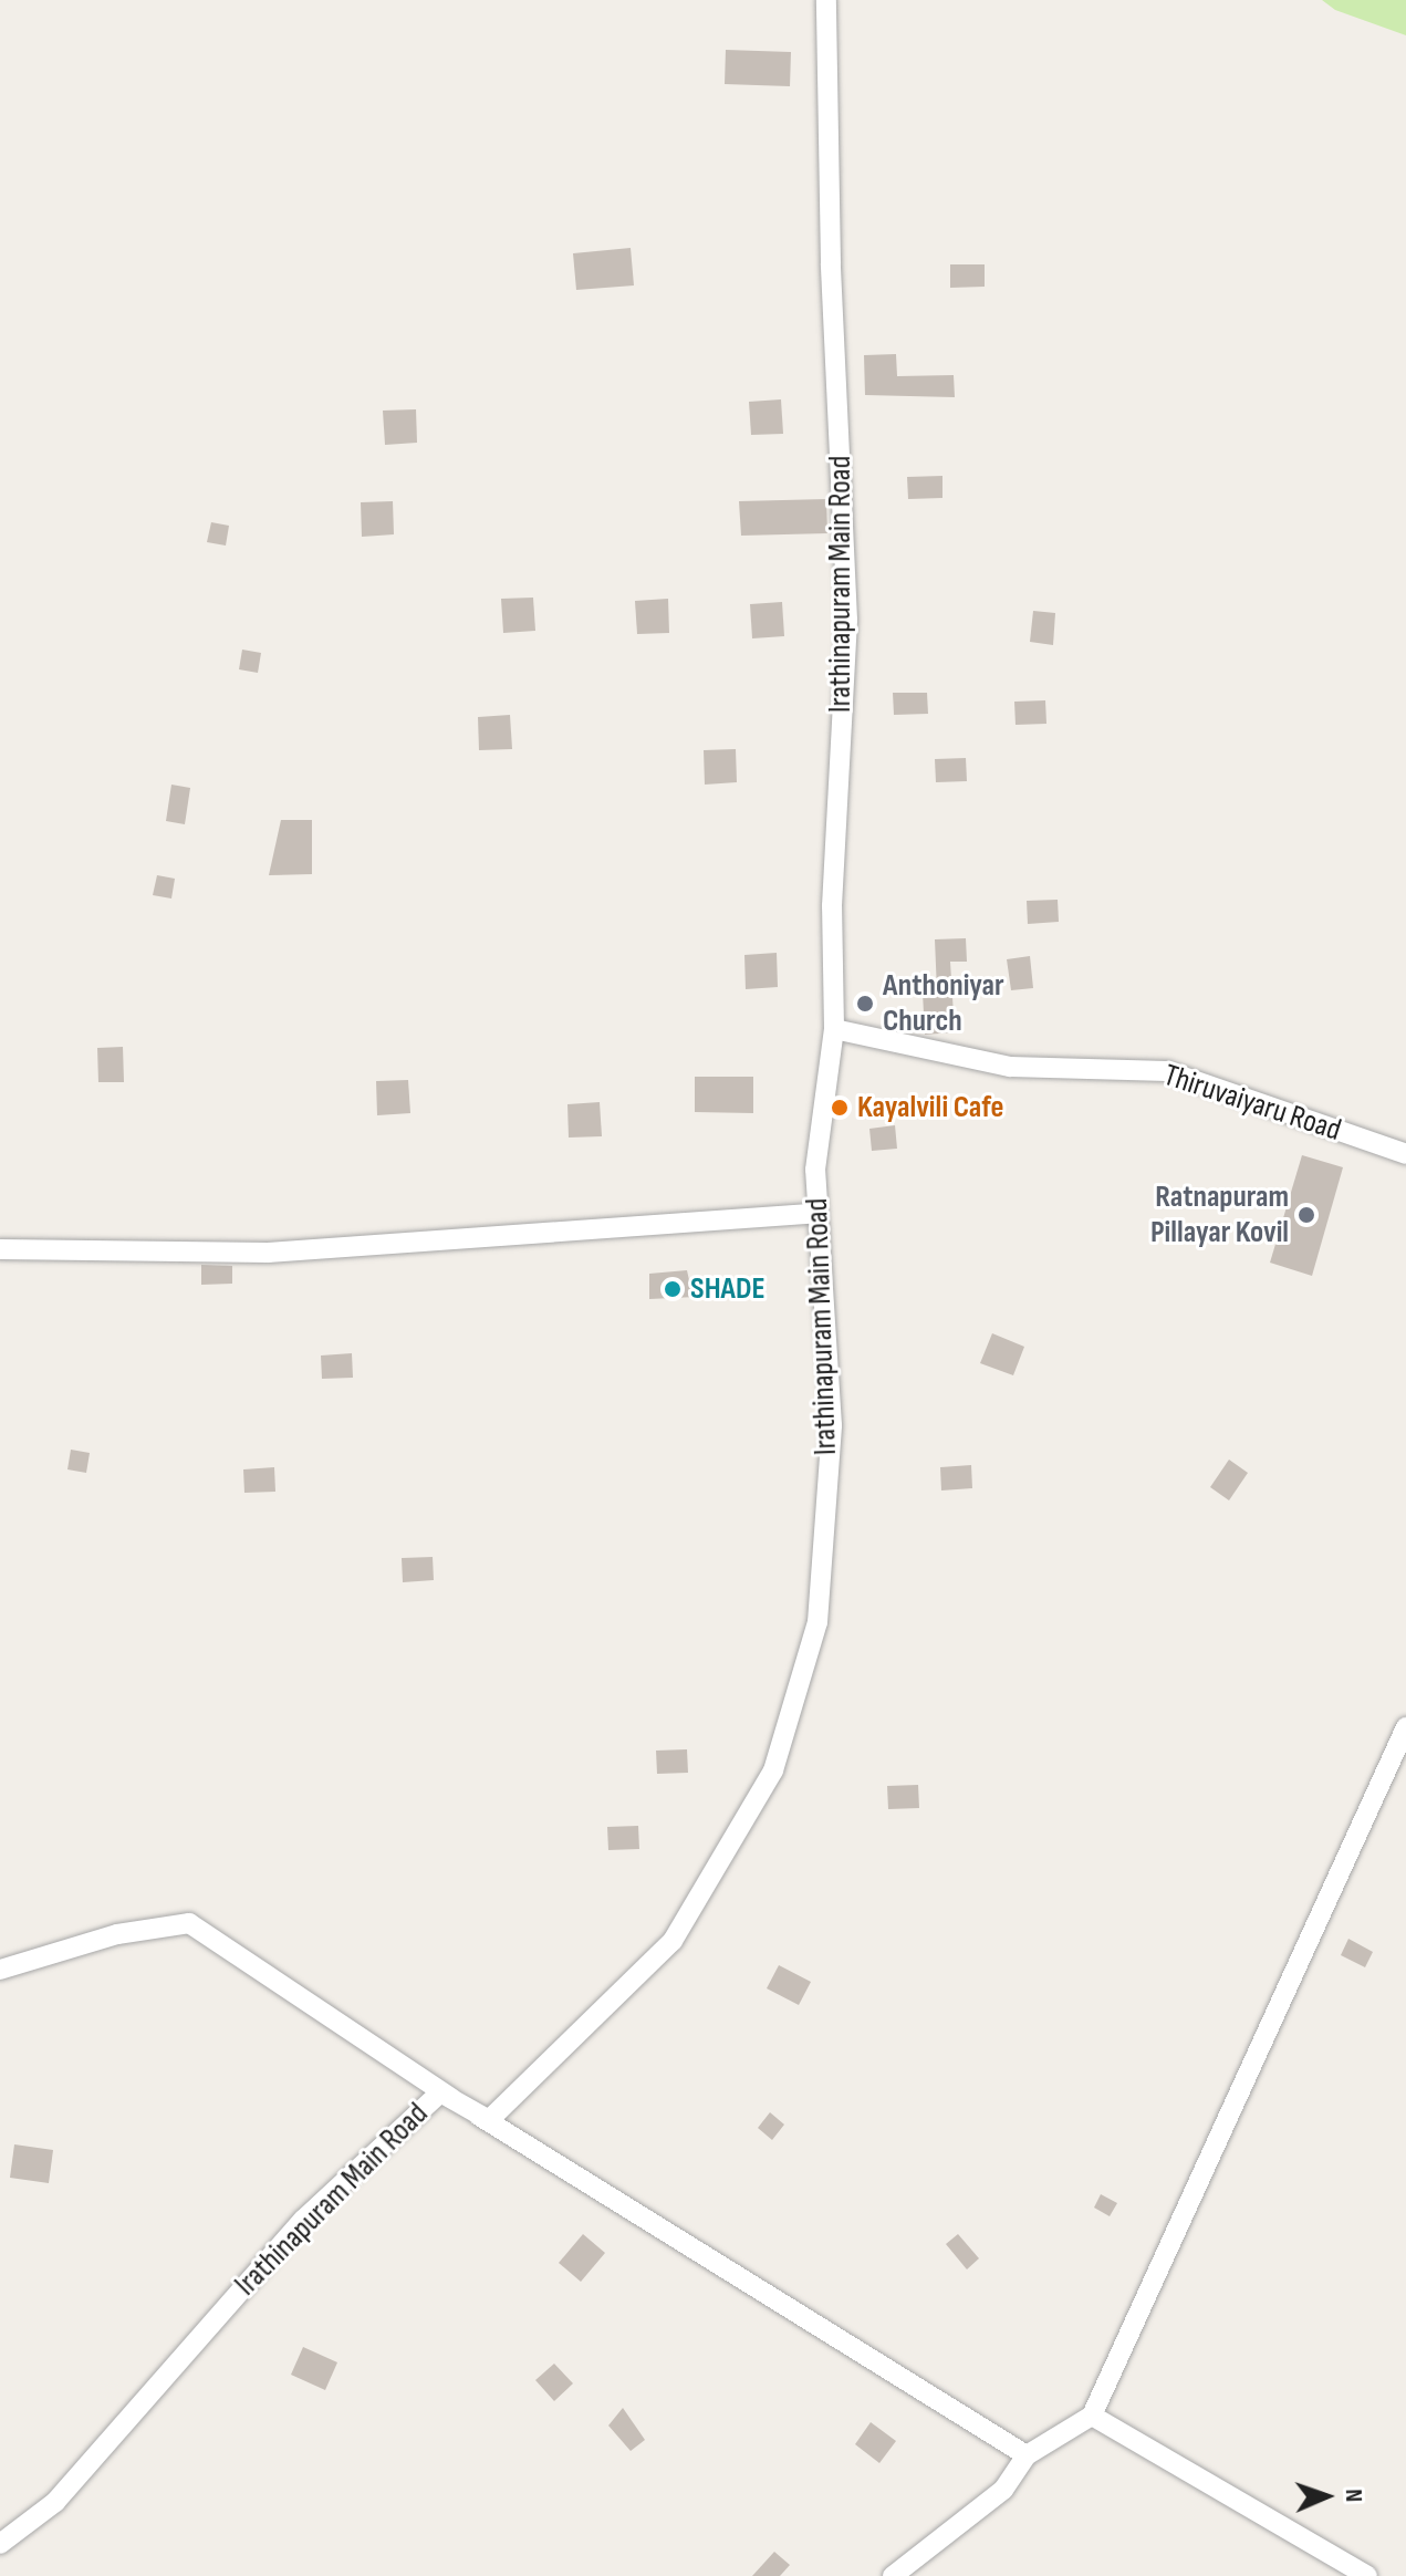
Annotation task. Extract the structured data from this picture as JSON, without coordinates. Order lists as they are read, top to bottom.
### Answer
{
  "streets": {
    "street": ["Irathinapuram Main Road", "Thiruvaiyaru Road"]
  },
  "crossings": [
    ["Irathinapuram Main Road", "Thiruvaiyaru Road"]
  ],
  "places": [
    "Anthoniyar Church",
    "Kayalvili Cafe",
    "Ratnapuram Pillayar Kovil",
    "SHADE"
  ],
  "north": "right"
}
